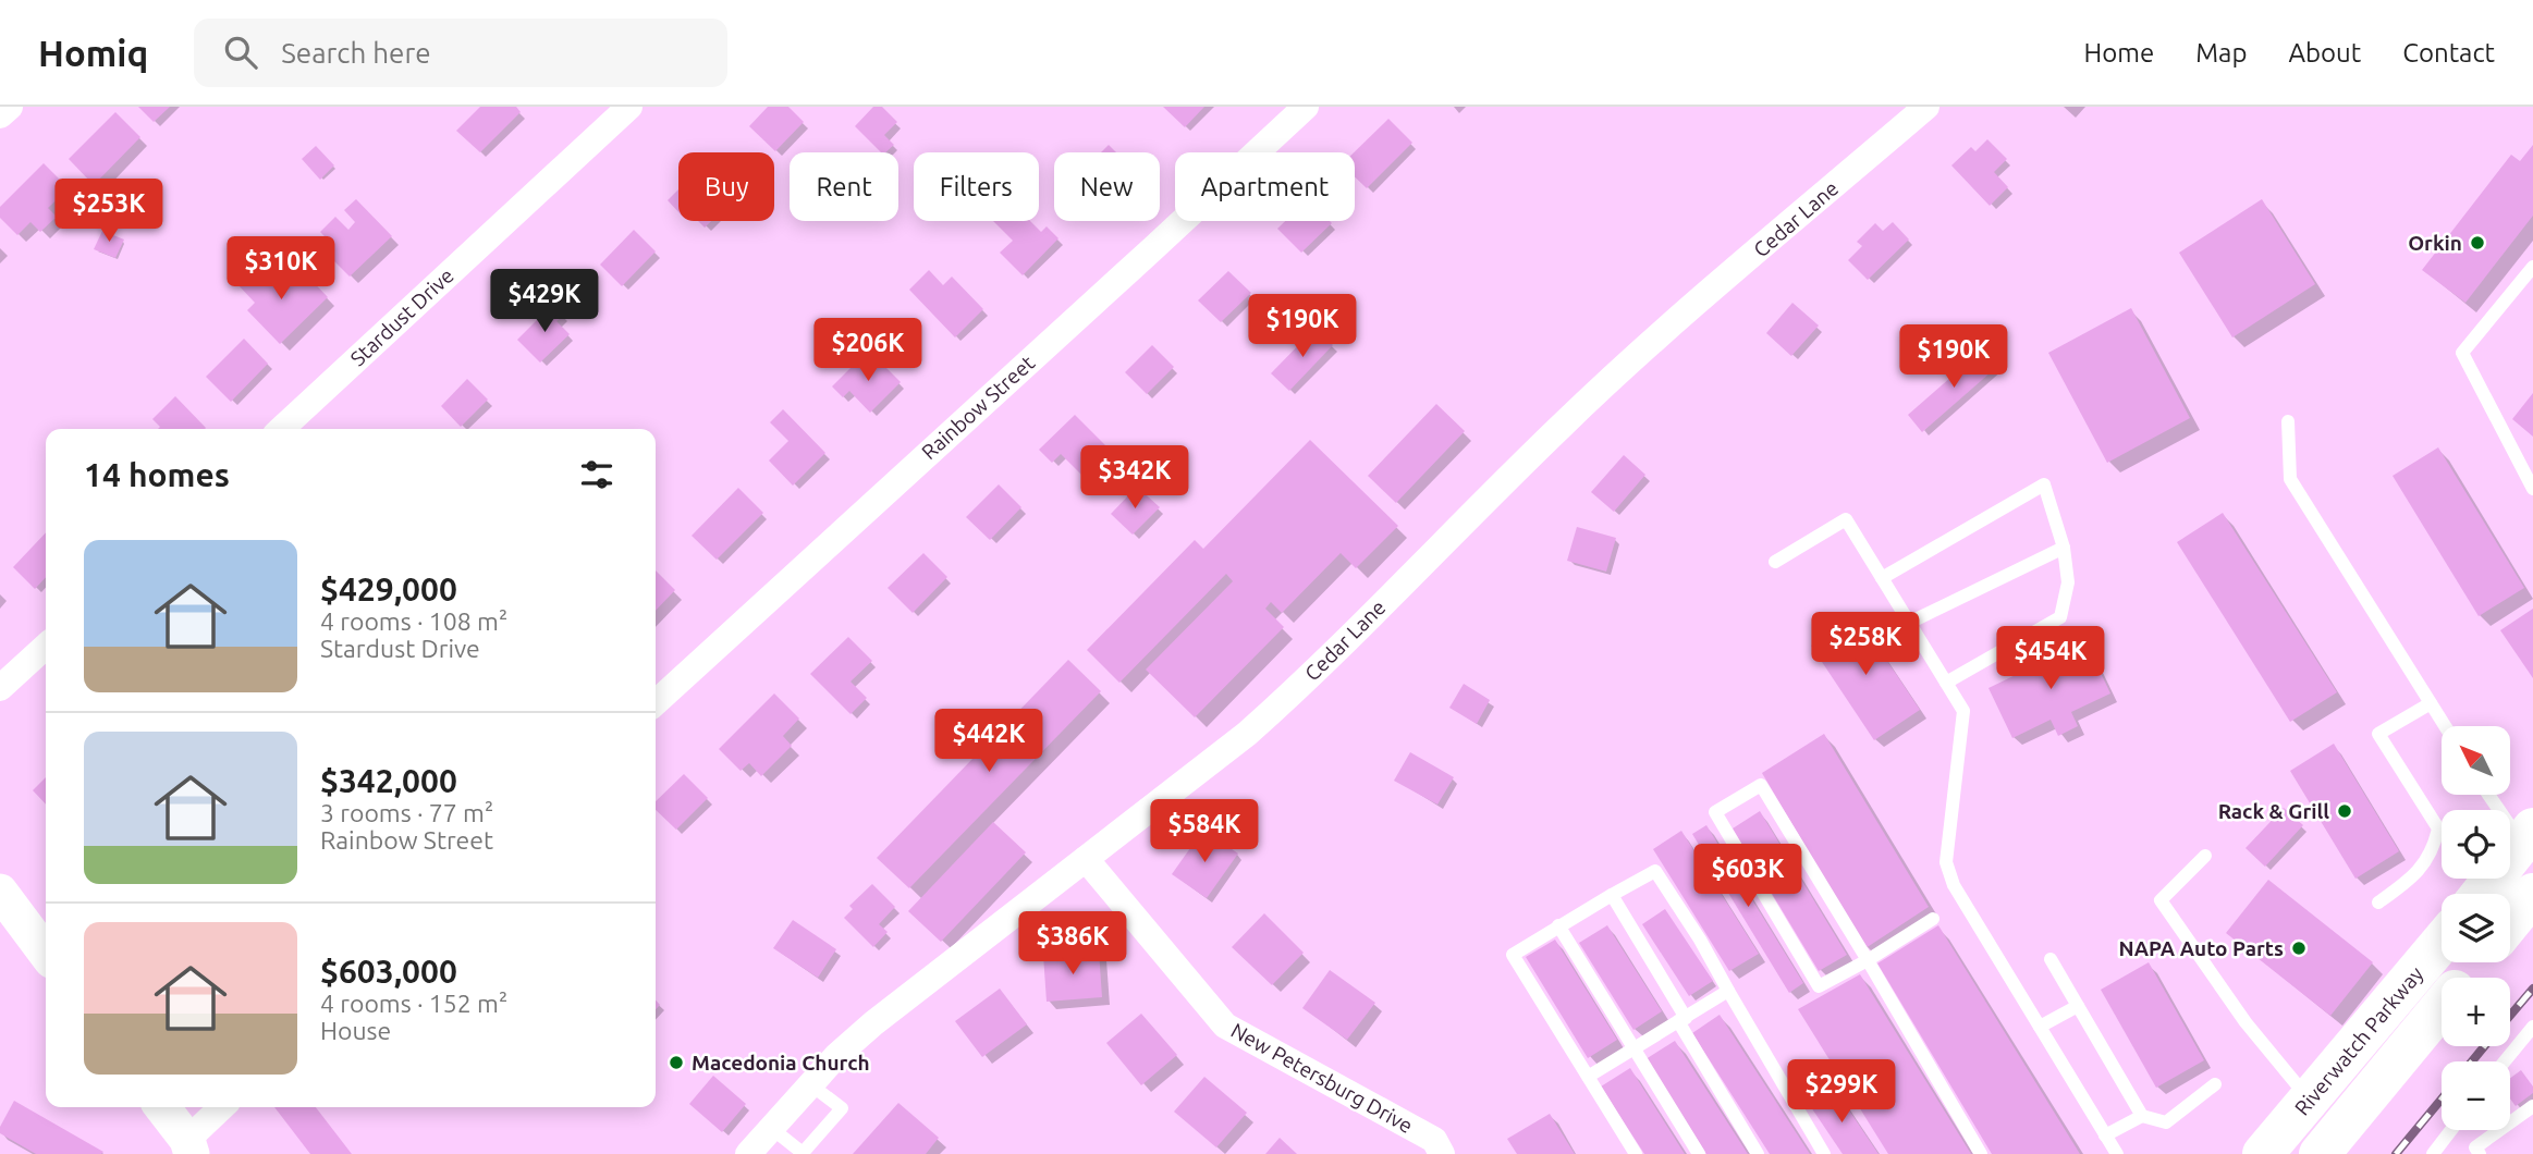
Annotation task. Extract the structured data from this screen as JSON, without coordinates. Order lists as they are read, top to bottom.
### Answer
{
  "streets": {
    "main road": ["Riverwatch Parkway"],
    "street": [
      "Cedar Lane",
      "Stardust Drive",
      "Rainbow Street",
      "New Petersburg Drive"
    ]
  },
  "crossings": [
    ["Cedar Lane", "New Petersburg Drive"]
  ],
  "places": [
    "Orkin",
    "Rack & Grill",
    "NAPA Auto Parts",
    "Macedonia Church"
  ],
  "north": "top left",
  "page": {
    "header": "Homiq",
    "search": "Search here",
    "nav": [
      "Home",
      "Map",
      "About",
      "Contact"
    ],
    "chip": [
      "Buy",
      "Rent",
      "Filters",
      "New",
      "Apartment"
    ],
    "price": [
      "$253K",
      "$310K",
      "$429K",
      "$190K",
      "$206K",
      "$190K",
      "$342K",
      "$258K",
      "$454K",
      "$442K",
      "$584K",
      "$603K",
      "$386K",
      "$299K"
    ],
    "heading": "14 homes",
    "list": [
      {
        "name": "$429,000",
        "note": "4 rooms · 108 m² · Stardust Drive"
      },
      {
        "name": "$342,000",
        "note": "3 rooms · 77 m² · Rainbow Street"
      },
      {
        "name": "$603,000",
        "note": "4 rooms · 152 m² · House"
      }
    ],
    "map_buttons": ["+", "−"]
  }
}
